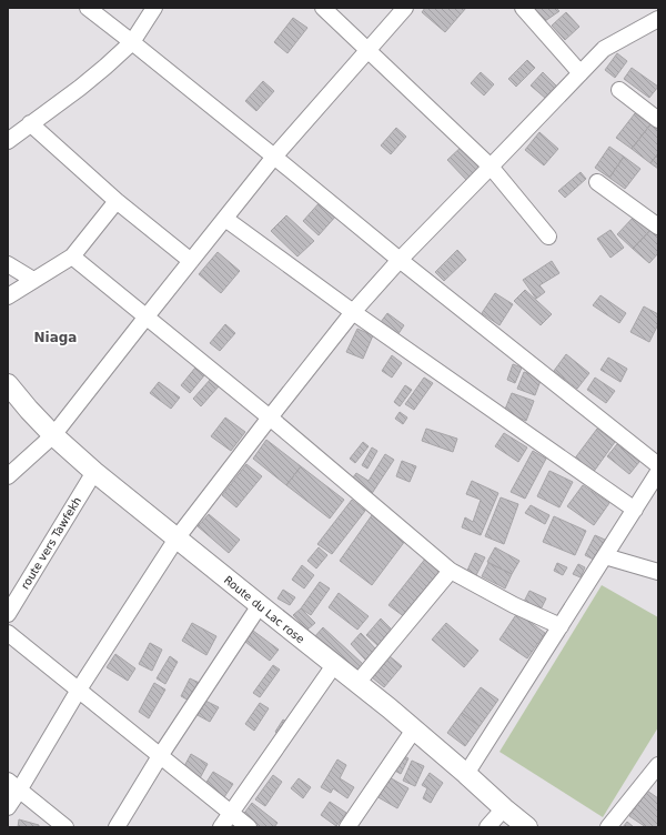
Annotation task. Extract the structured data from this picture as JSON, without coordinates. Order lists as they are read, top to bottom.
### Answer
{
  "streets": {
    "main road": ["Route du Lac rose"],
    "street": ["route vers Tawfekh"]
  },
  "crossings": [
    ["route vers Tawfekh", "Route du Lac rose"]
  ],
  "districts": ["Niaga"]
}
